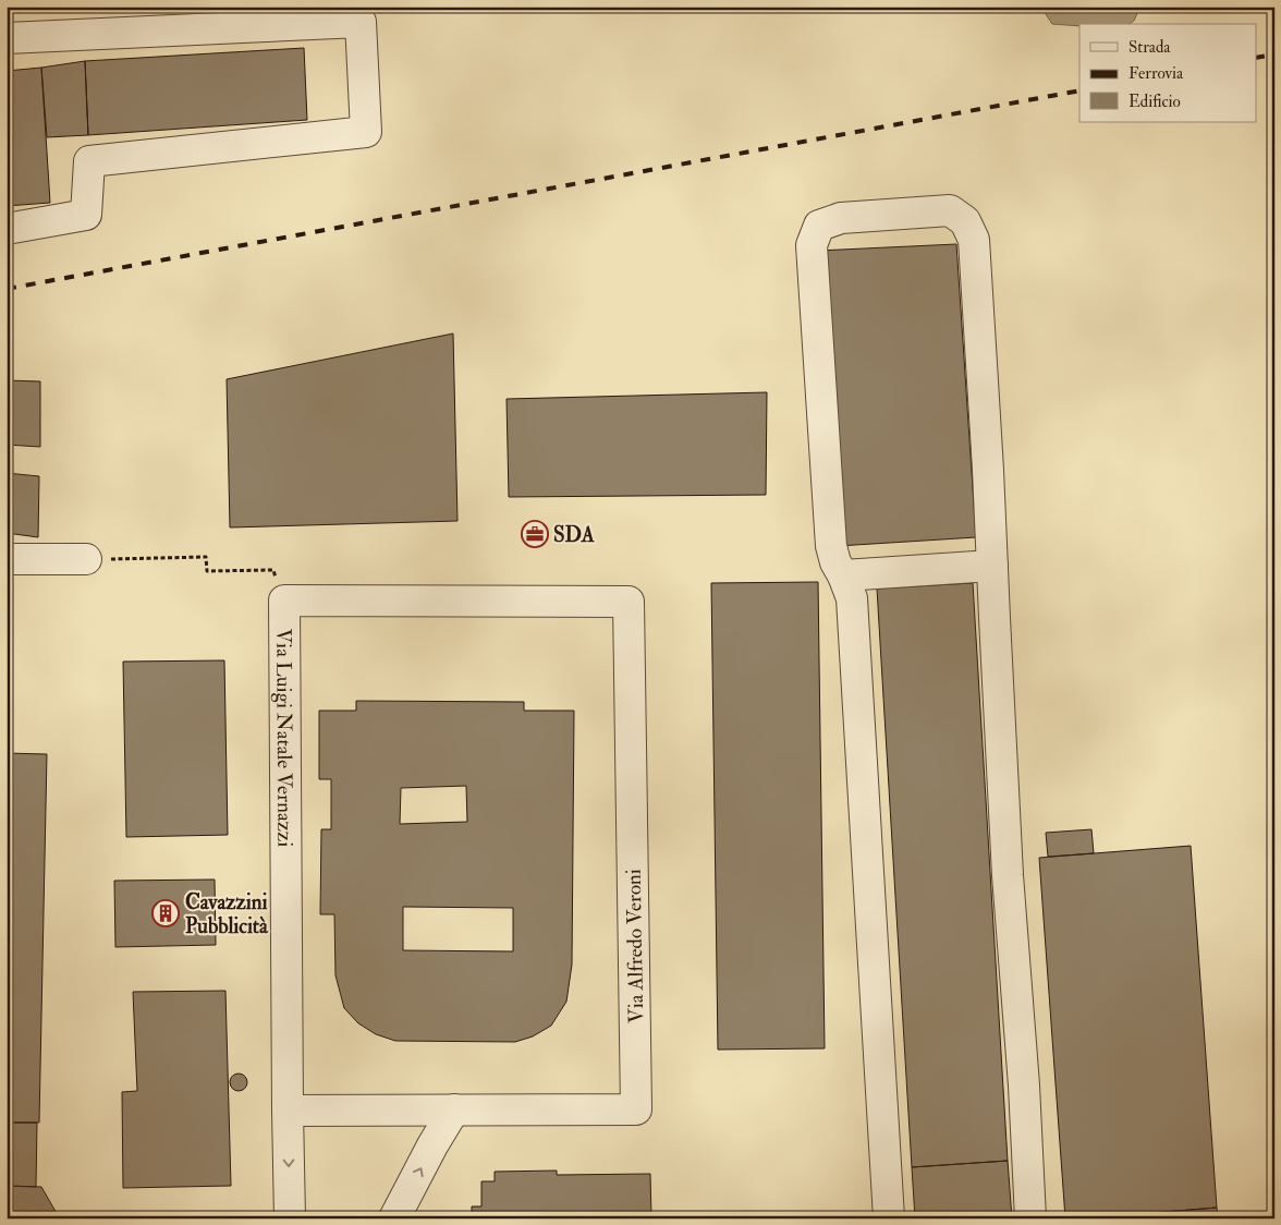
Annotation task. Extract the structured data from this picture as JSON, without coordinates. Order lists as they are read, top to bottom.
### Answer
{
  "streets": {
    "street": ["Via Luigi Natale Vernazzi", "Via Alfredo Veroni"]
  },
  "crossings": [
    ["Via Luigi Natale Vernazzi", "Via Alfredo Veroni"]
  ],
  "places": {
    "office": ["SDA"],
    "building": ["Cavazzini Pubblicità"]
  },
  "legend": ["Strada", "Ferrovia", "Edificio"]
}
